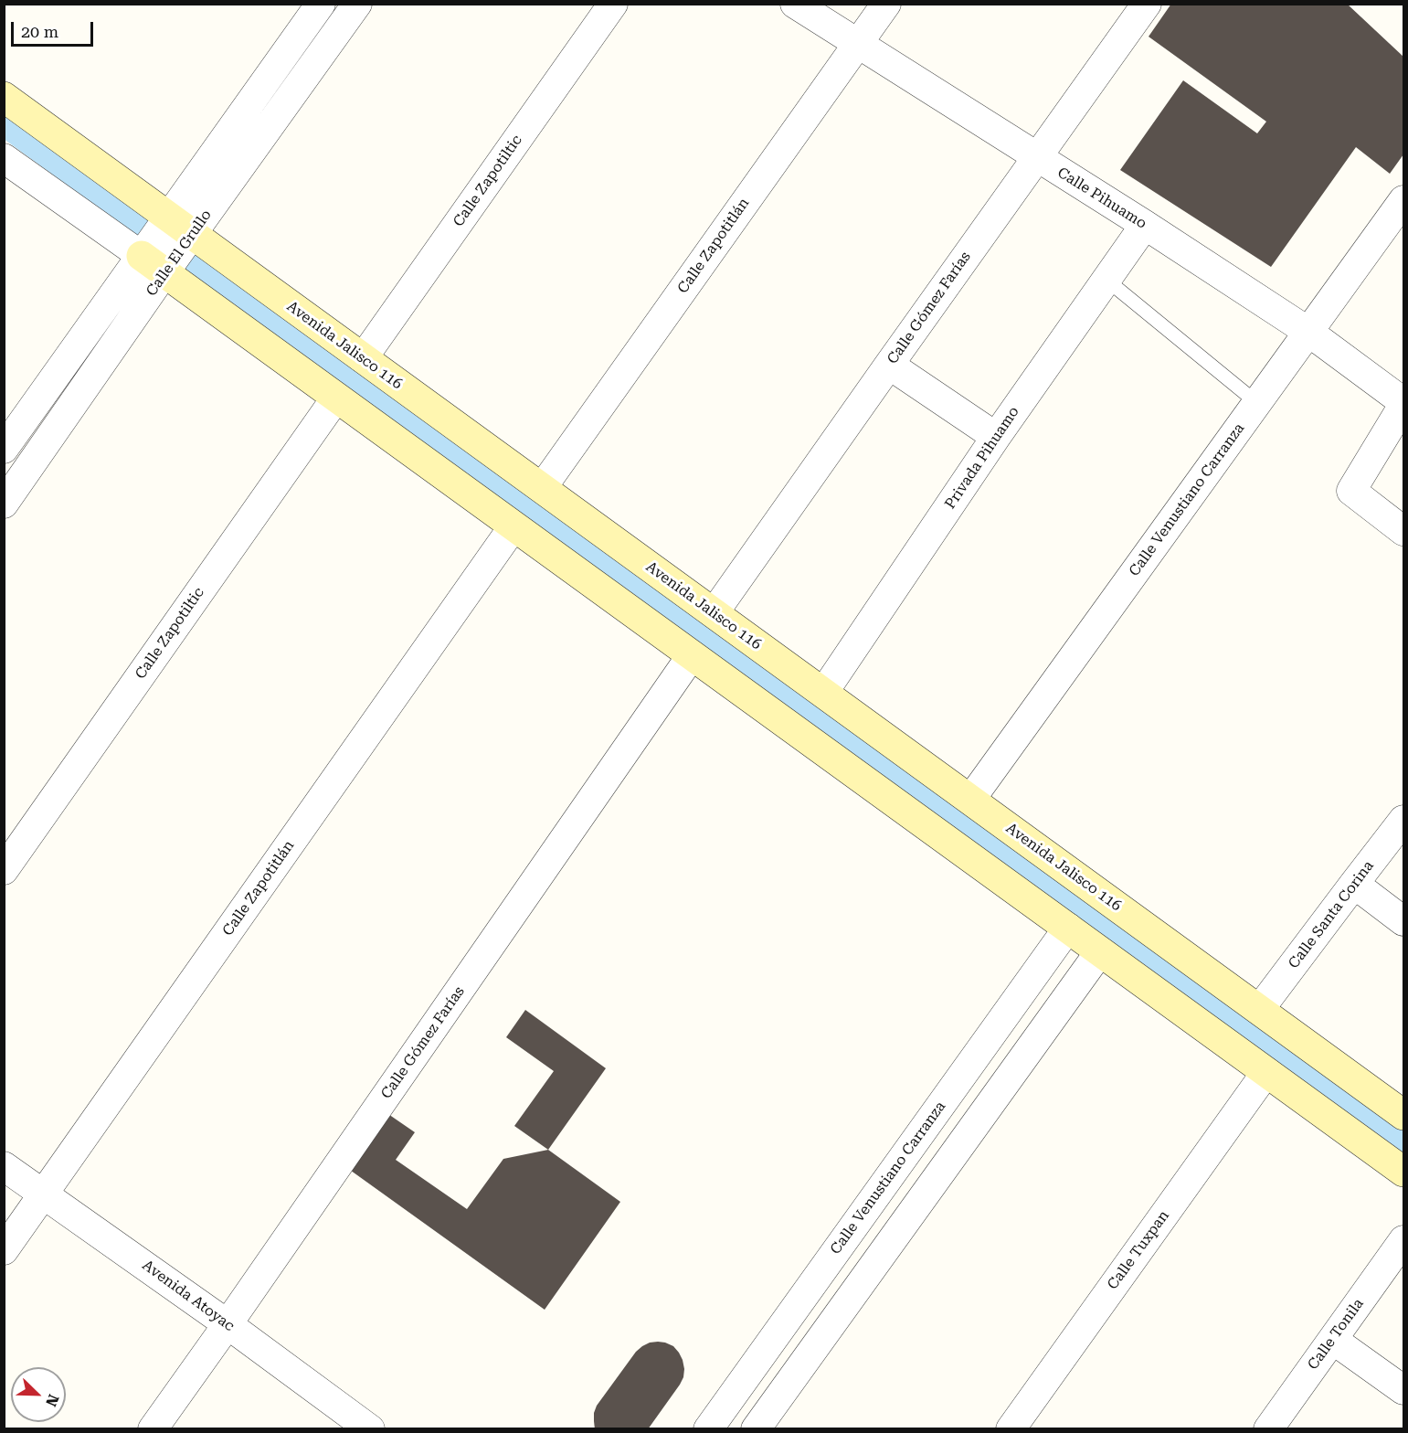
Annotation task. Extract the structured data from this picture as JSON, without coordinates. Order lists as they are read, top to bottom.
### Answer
{
  "streets": {
    "street": [
      "Calle Zapotiltic",
      "Calle Pihuamo",
      "Calle Zapotitlán",
      "Calle El Grullo",
      "Calle Gómez Farías",
      "Avenida Jalisco 116",
      "Privada Pihuamo",
      "Calle Venustiano Carranza",
      "Calle Santa Corina",
      "Calle Tuxpan",
      "Avenida Atoyac",
      "Calle Tonila"
    ]
  },
  "crossings": [
    ["Calle Zapotiltic", "Avenida Jalisco 116"],
    ["Calle Pihuamo", "Calle Zapotitlán"],
    ["Calle Pihuamo", "Calle Gómez Farías"],
    ["Calle Pihuamo", "Privada Pihuamo"],
    ["Calle Pihuamo", "Calle Venustiano Carranza"],
    ["Calle Zapotitlán", "Avenida Jalisco 116"],
    ["Calle Zapotitlán", "Avenida Atoyac"],
    ["Calle El Grullo", "Avenida Jalisco 116"],
    ["Calle Gómez Farías", "Avenida Jalisco 116"],
    ["Calle Gómez Farías", "Avenida Atoyac"],
    ["Avenida Jalisco 116", "Privada Pihuamo"],
    ["Avenida Jalisco 116", "Calle Venustiano Carranza"],
    ["Avenida Jalisco 116", "Calle Santa Corina"]
  ],
  "scale_bar": "20 m",
  "north": "bottom right"
}
